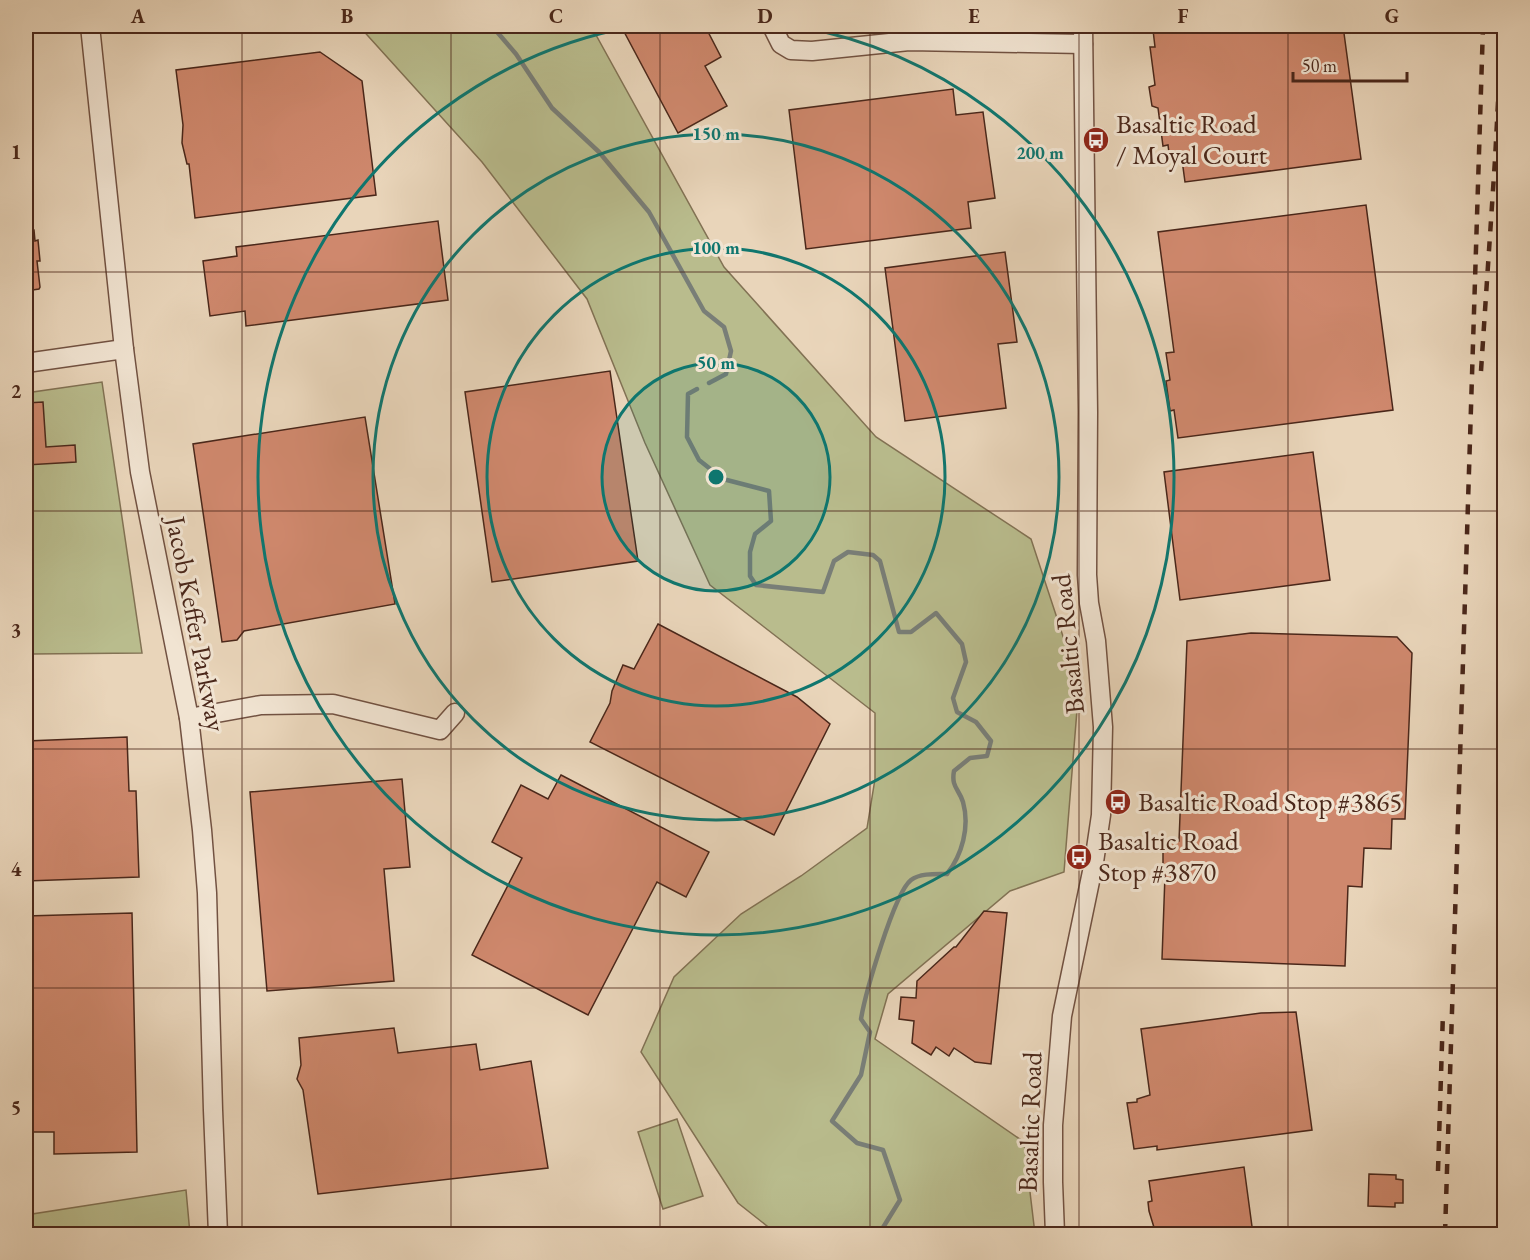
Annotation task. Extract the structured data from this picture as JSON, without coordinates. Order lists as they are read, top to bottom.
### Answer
{
  "streets": {
    "street": ["Jacob Keffer Parkway", "Basaltic Road"]
  },
  "places": {
    "bus stop": ["Basaltic Road / Moyal Court", "Basaltic Road Stop #3865", "Basaltic Road Stop #3870"]
  },
  "scale_bar": "50 m",
  "grid": {
    "columns": [
      "A",
      "B",
      "C",
      "D",
      "E",
      "F",
      "G"
    ],
    "rows": [
      "1",
      "2",
      "3",
      "4",
      "5"
    ]
  },
  "rings": [
    "150 m",
    "200 m",
    "100 m",
    "50 m"
  ]
}
